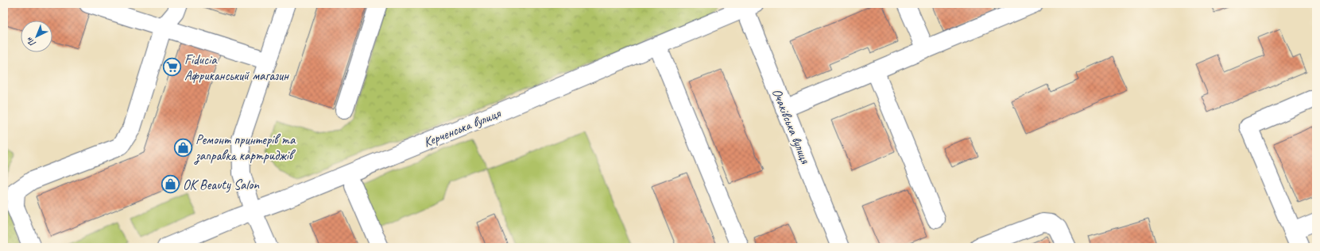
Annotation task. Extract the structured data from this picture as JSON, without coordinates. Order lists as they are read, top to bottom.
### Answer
{
  "streets": {
    "street": ["Очаківська вулиця", "Керченська вулиця"]
  },
  "crossings": [
    ["Очаківська вулиця", "Керченська вулиця"]
  ],
  "places": {
    "supermarket": ["Fiducia Африканський магазин"],
    "shop": ["Ремонт принтерів та заправка картриджів", "OK Beauty Salon"]
  },
  "north": "bottom left"
}
